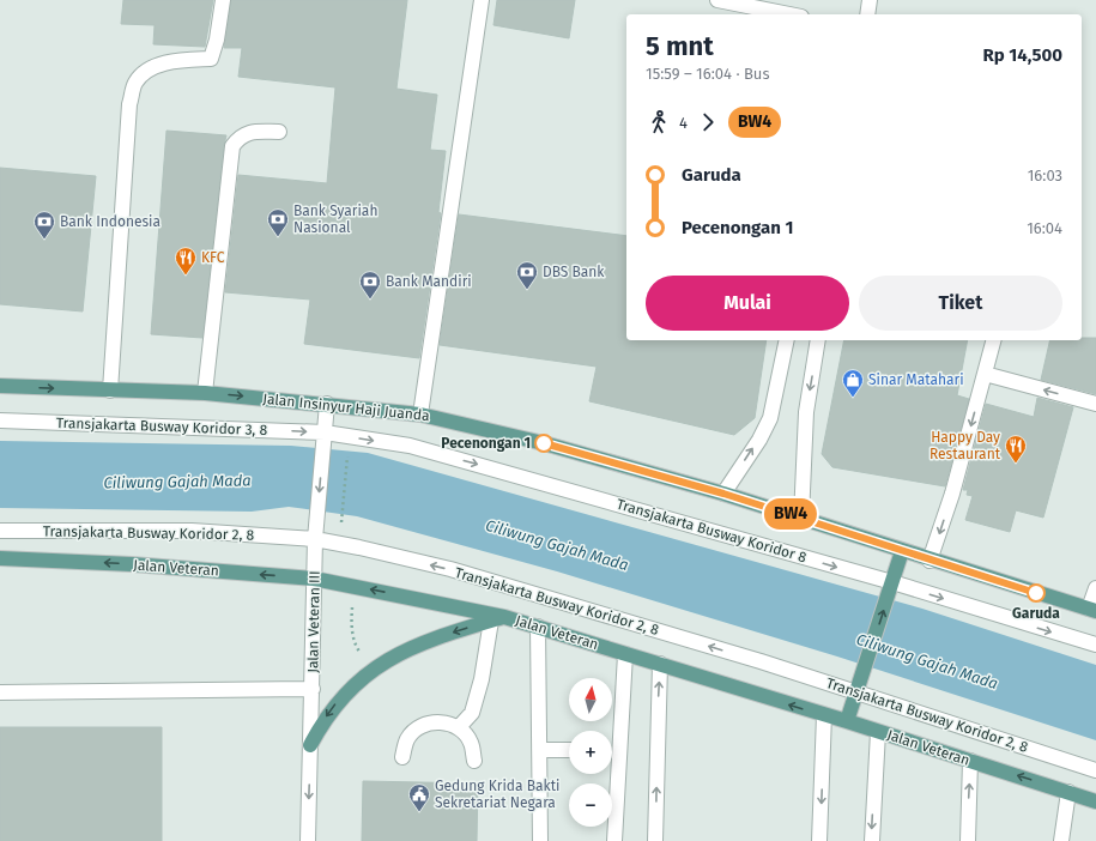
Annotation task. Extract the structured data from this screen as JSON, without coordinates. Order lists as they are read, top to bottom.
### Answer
{
  "streets": {
    "main road": ["Jalan Insinyur Haji Juanda", "Jalan Veteran"],
    "street": [
      "Transjakarta Busway Koridor 3, 8",
      "Transjakarta Busway Koridor 8",
      "Transjakarta Busway Koridor 2, 8",
      "Jalan Veteran III"
    ]
  },
  "crossings": [
    ["Jalan Insinyur Haji Juanda", "Jalan Veteran III"],
    ["Transjakarta Busway Koridor 3, 8", "Transjakarta Busway Koridor 8"],
    ["Transjakarta Busway Koridor 3, 8", "Jalan Veteran III"],
    ["Transjakarta Busway Koridor 8", "Jalan Veteran III"],
    ["Transjakarta Busway Koridor 2, 8", "Jalan Veteran III"],
    ["Jalan Veteran", "Jalan Veteran III"]
  ],
  "one_way": [
    "Transjakarta Busway Koridor 3, 8",
    "Transjakarta Busway Koridor 8",
    "Transjakarta Busway Koridor 2, 8",
    "Jalan Veteran",
    "Jalan Veteran III"
  ],
  "water": ["Ciliwung Gajah Mada"],
  "places": {
    "bank": [
      "Bank Syariah Nasional",
      "Bank Indonesia",
      "DBS Bank",
      "Bank Mandiri"
    ],
    "restaurant": ["KFC", "Happy Day Restaurant"],
    "shop": ["Sinar Matahari"],
    "other": ["Pecenongan 1", "Garuda"],
    "public building": ["Gedung Krida Bakti Sekretariat Negara"]
  },
  "lines": ["bus line BW4"],
  "north": "top",
  "page": {
    "on_map": "BW4",
    "heading": ["5 mnt", "15:59 – 16:04 · Bus", "Rp 14,500"],
    "legs": ["4", "BW4"],
    "list": [
      {
        "name": "Garuda",
        "value": "16:03"
      },
      {
        "name": "Pecenongan 1",
        "value": "16:04"
      }
    ],
    "buttons": ["Mulai", "Tiket"],
    "map_buttons": ["+", "−"]
  }
}
